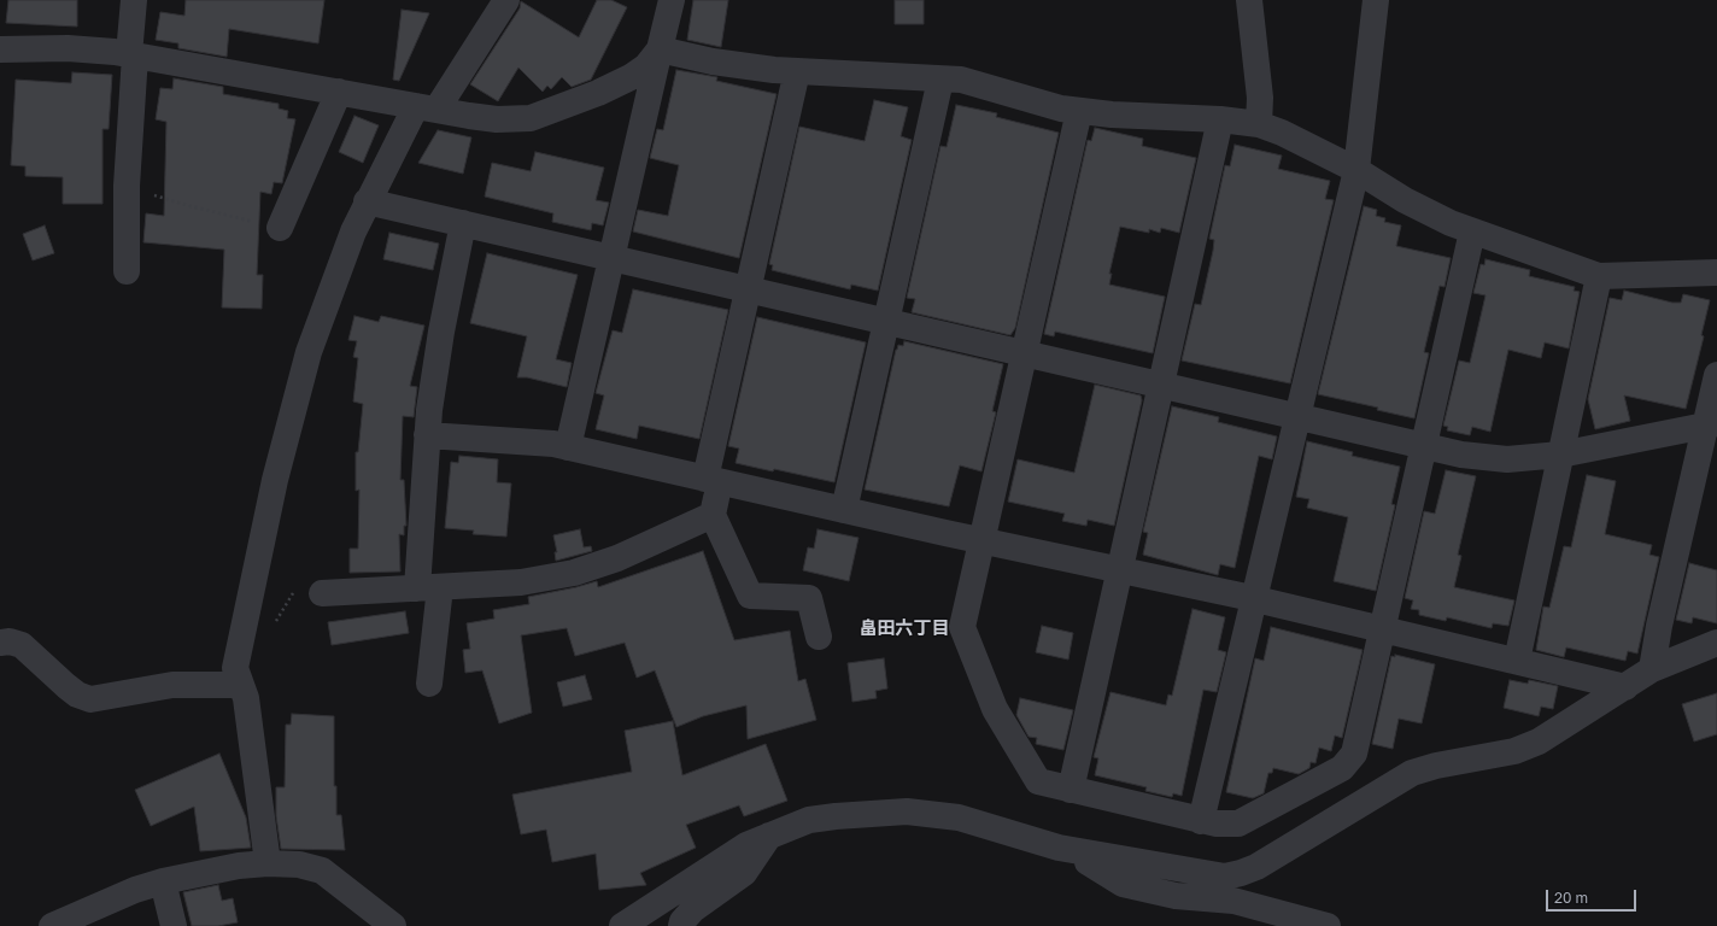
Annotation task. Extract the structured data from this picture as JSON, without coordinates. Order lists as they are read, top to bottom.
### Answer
{
  "districts": ["畠田六丁目"],
  "scale_bar": "20 m"
}
